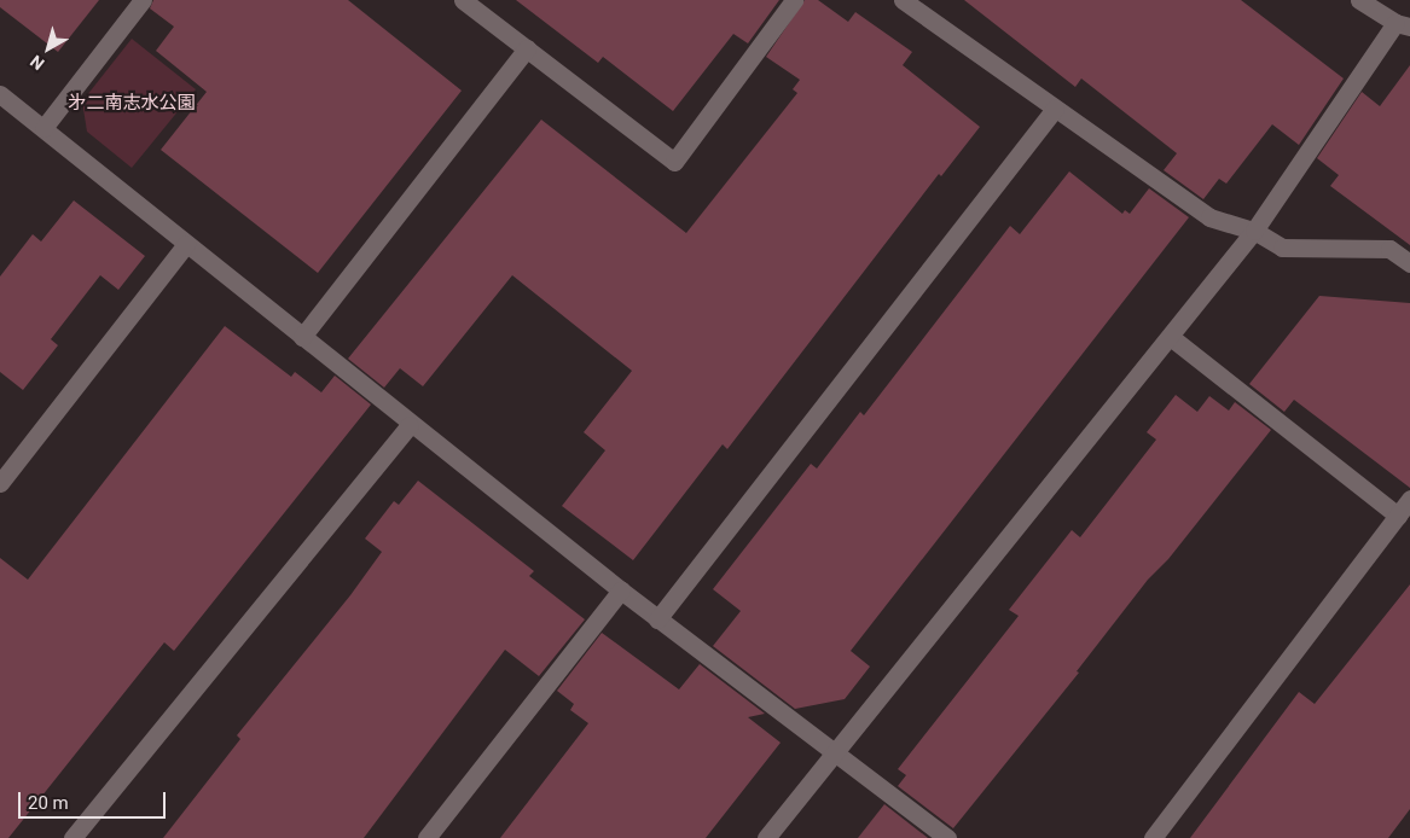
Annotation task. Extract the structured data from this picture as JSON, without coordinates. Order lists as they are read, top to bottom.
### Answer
{
  "parks": ["㐧二南志水公園"],
  "scale_bar": "20 m",
  "north": "bottom left"
}
